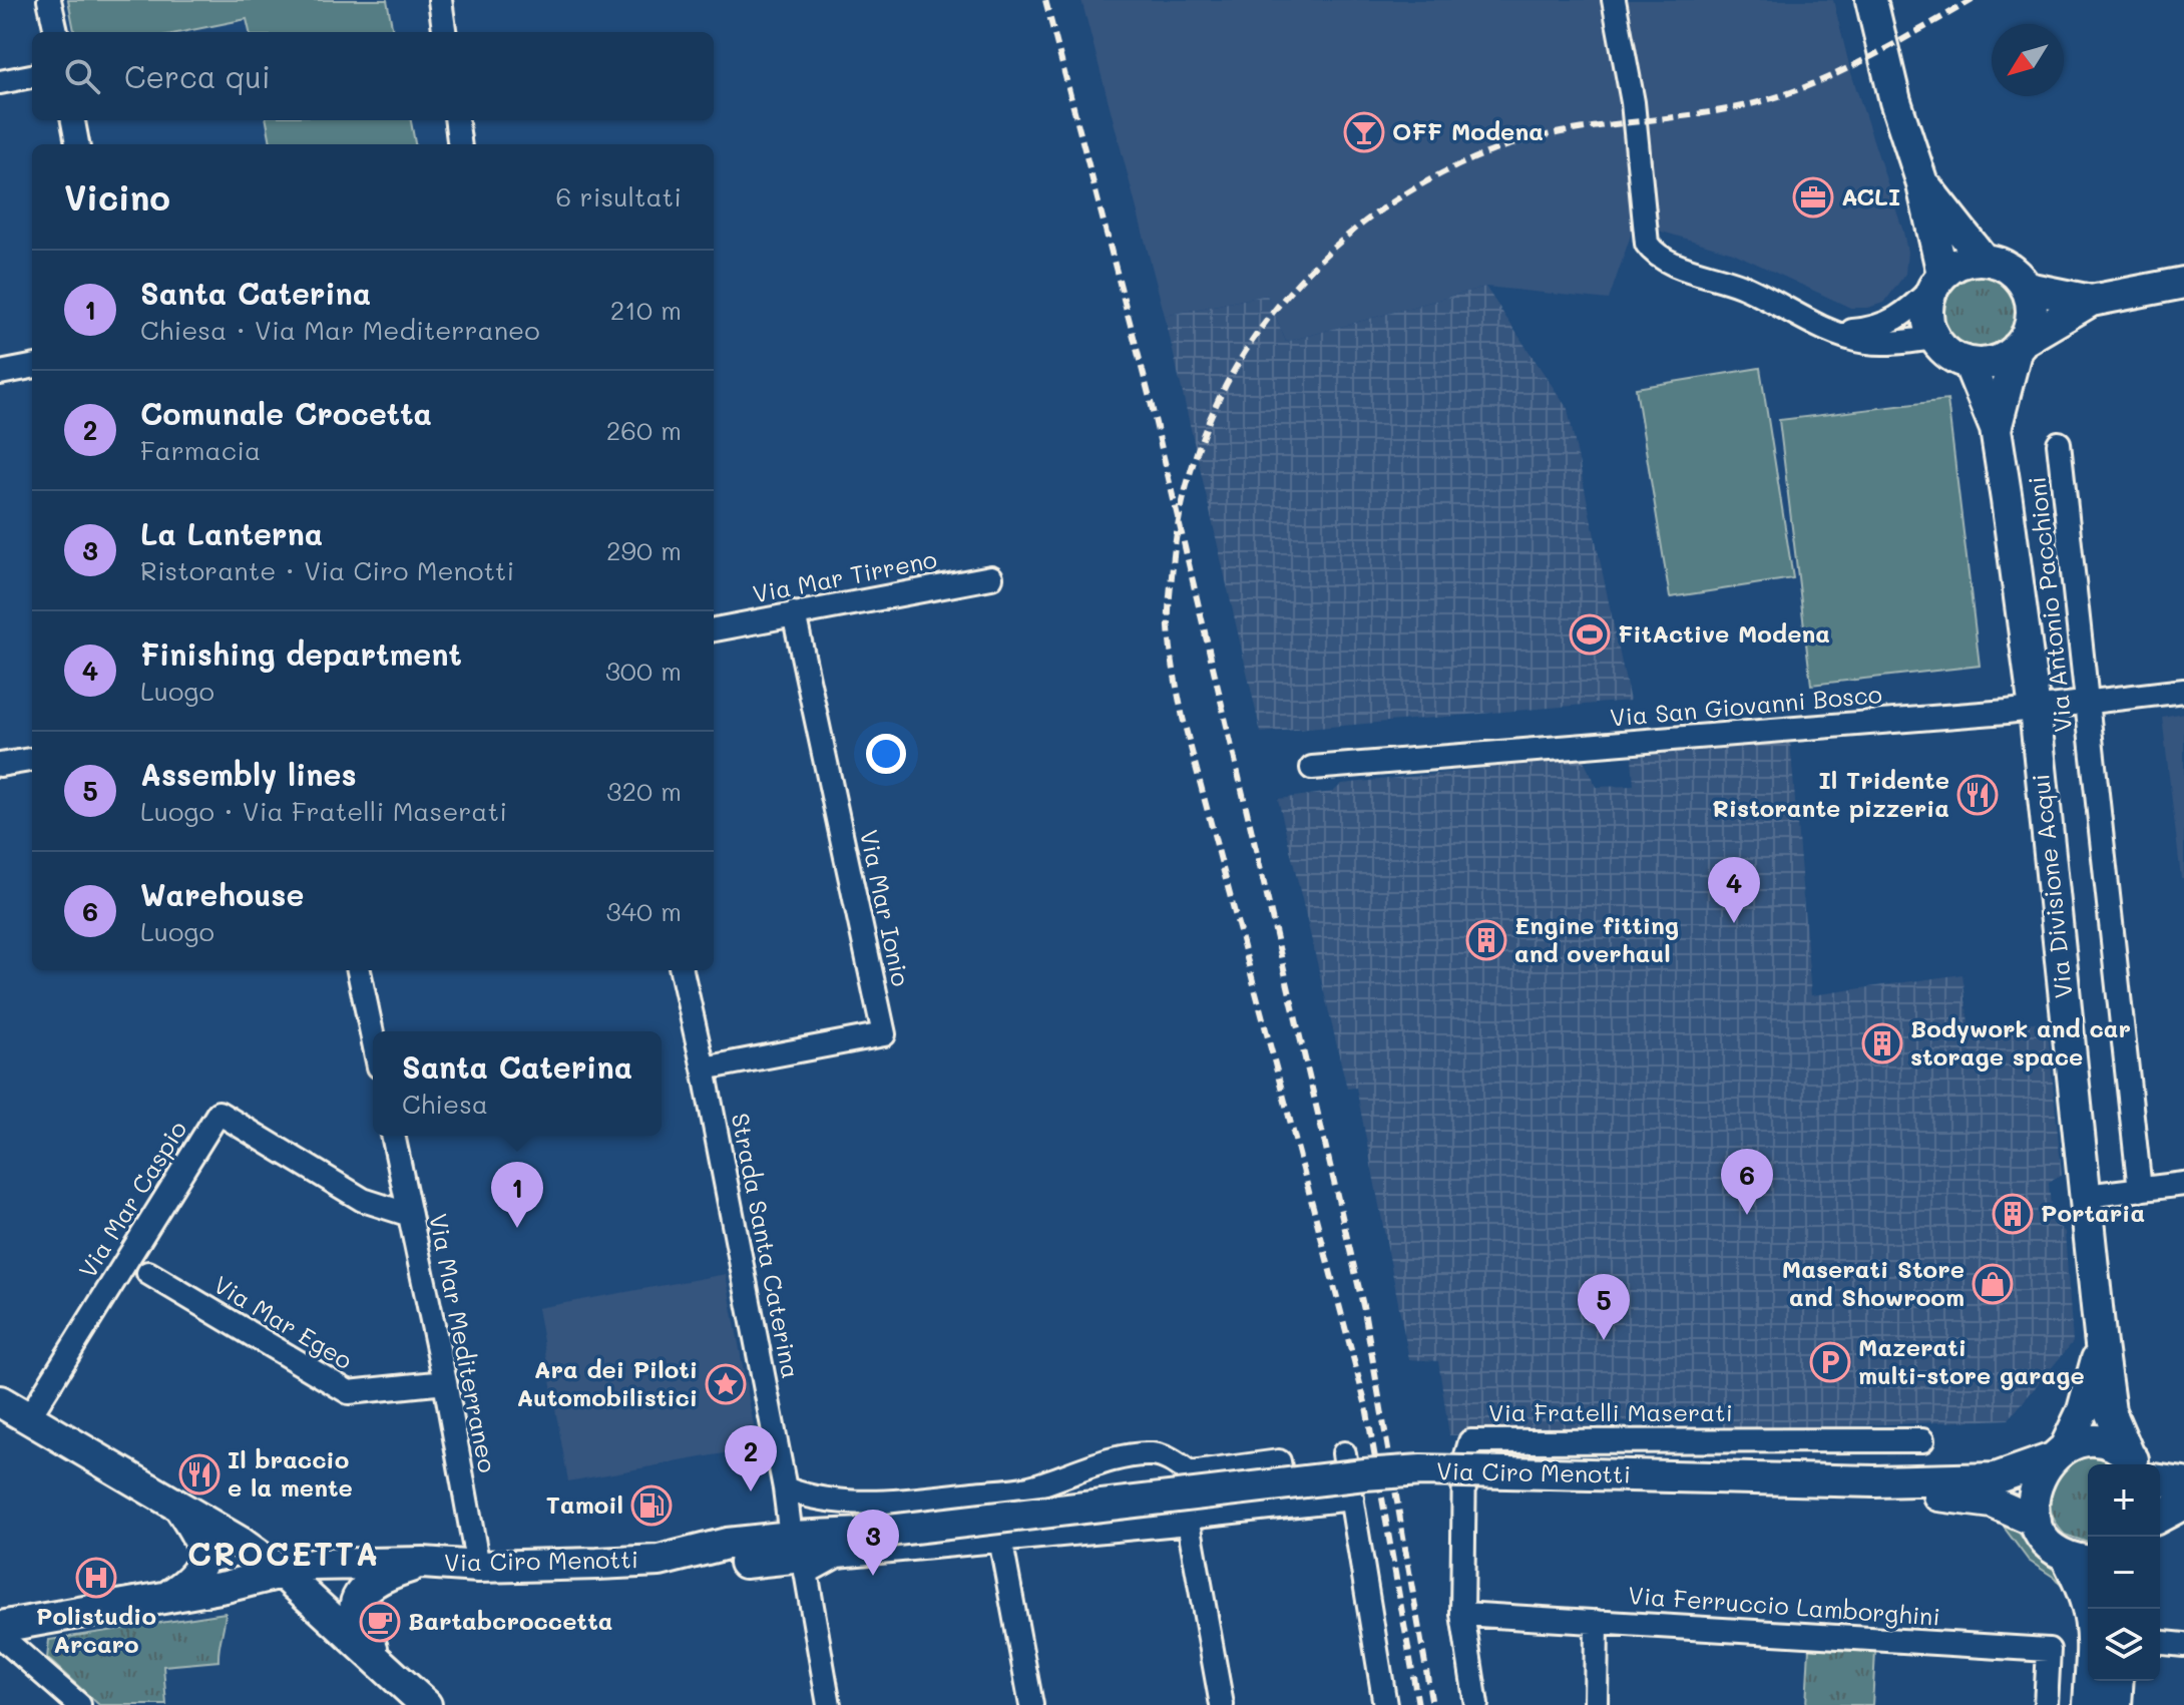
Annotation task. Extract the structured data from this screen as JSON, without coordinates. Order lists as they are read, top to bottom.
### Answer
{
  "streets": {
    "main road": ["Via Divisione Acqui", "Via Ciro Menotti"],
    "street": [
      "Via Mar Tirreno",
      "Via Antonio Pacchioni",
      "Via San Giovanni Bosco",
      "Via Mar Ionio",
      "Via Mar Caspio",
      "Strada Santa Caterina",
      "Via Mar Egeo",
      "Via Mar Mediterraneo",
      "Via Fratelli Maserati",
      "Via Ferruccio Lamborghini"
    ]
  },
  "crossings": [
    ["Via Mar Tirreno", "Via Mar Ionio"],
    ["Via Antonio Pacchioni", "Via San Giovanni Bosco"],
    ["Via San Giovanni Bosco", "Via Divisione Acqui"],
    ["Via Divisione Acqui", "Via Ciro Menotti"],
    ["Via Mar Ionio", "Strada Santa Caterina"],
    ["Via Mar Caspio", "Via Mar Mediterraneo"],
    ["Strada Santa Caterina", "Via Ciro Menotti"],
    ["Via Mar Egeo", "Via Mar Mediterraneo"],
    ["Via Mar Mediterraneo", "Via Ciro Menotti"],
    ["Via Fratelli Maserati", "Via Ferruccio Lamborghini"]
  ],
  "districts": ["CROCETTA"],
  "places": {
    "bar": ["OFF Modena"],
    "office": ["ACLI"],
    "sports": ["FitActive Modena"],
    "restaurant": ["Il Tridente Ristorante pizzeria", "Il braccio e la mente"],
    "building": ["Engine fitting and overhaul", "Bodywork and car storage space", "Portaria"],
    "shop": ["Maserati Store and Showroom"],
    "parking": ["Mazerati multi-store garage"],
    "place": ["Ara dei Piloti Automobilistici"],
    "fuel station": ["Tamoil"],
    "hospital": ["Polistudio Arcaro"],
    "cafe": ["Bartabcroccetta"]
  },
  "north": "bottom left",
  "page": {
    "search": "Cerca qui",
    "heading": ["Vicino", "6 risultati"],
    "list": [
      {
        "mark": "1",
        "name": "Santa Caterina",
        "note": "Chiesa · Via Mar Mediterraneo",
        "value": "210 m"
      },
      {
        "mark": "2",
        "name": "Comunale Crocetta",
        "note": "Farmacia",
        "value": "260 m"
      },
      {
        "mark": "3",
        "name": "La Lanterna",
        "note": "Ristorante · Via Ciro Menotti",
        "value": "290 m"
      },
      {
        "mark": "4",
        "name": "Finishing department",
        "note": "Luogo",
        "value": "300 m"
      },
      {
        "mark": "5",
        "name": "Assembly lines",
        "note": "Luogo · Via Fratelli Maserati",
        "value": "320 m"
      },
      {
        "mark": "6",
        "name": "Warehouse",
        "note": "Luogo",
        "value": "340 m"
      }
    ],
    "pins": [
      "4",
      "6",
      "1",
      "5",
      "2",
      "3"
    ],
    "popup": ["Santa Caterina", "Chiesa"],
    "map_buttons": ["+", "−"]
  }
}
